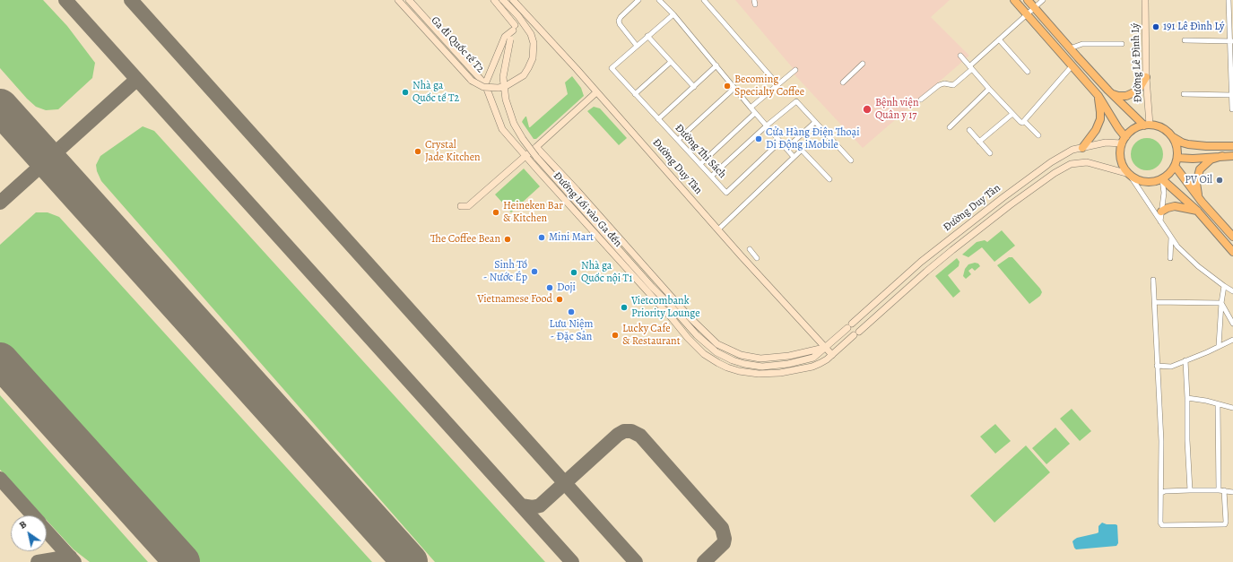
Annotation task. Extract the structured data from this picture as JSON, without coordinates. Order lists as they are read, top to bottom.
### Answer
{
  "streets": {
    "street": [
      "Ga đi Quốc tế T2",
      "Đường Lê Đình Lý",
      "Đường Thi Sách",
      "Đường Duy Tân",
      "Đường Lối vào Ga đến"
    ]
  },
  "crossings": [
    ["Ga đi Quốc tế T2", "Đường Lối vào Ga đến"],
    ["Đường Lê Đình Lý", "Đường Duy Tân"],
    ["Đường Duy Tân", "Đường Lối vào Ga đến"]
  ],
  "places": [
    "191 Lê Đình Lý",
    "Becoming Specialty Coffee",
    "Nhà ga Quốc tế T2",
    "Bệnh viện Quân y 17",
    "Cửa Hàng Điện Thoại Di Động iMobile",
    "Crystal Jade Kitchen",
    "PV Oil",
    "Heineken Bar & Kitchen",
    "Mini Mart",
    "The Coffee Bean",
    "Sinh Tố - Nước Ép",
    "Nhà ga Quốc nội T1",
    "Doji",
    "Vietnamese Food",
    "Vietcombank Priority Lounge",
    "Lưu Niệm - Đặc Sản",
    "Lucky Cafe & Restaurant"
  ],
  "north": "top left"
}
